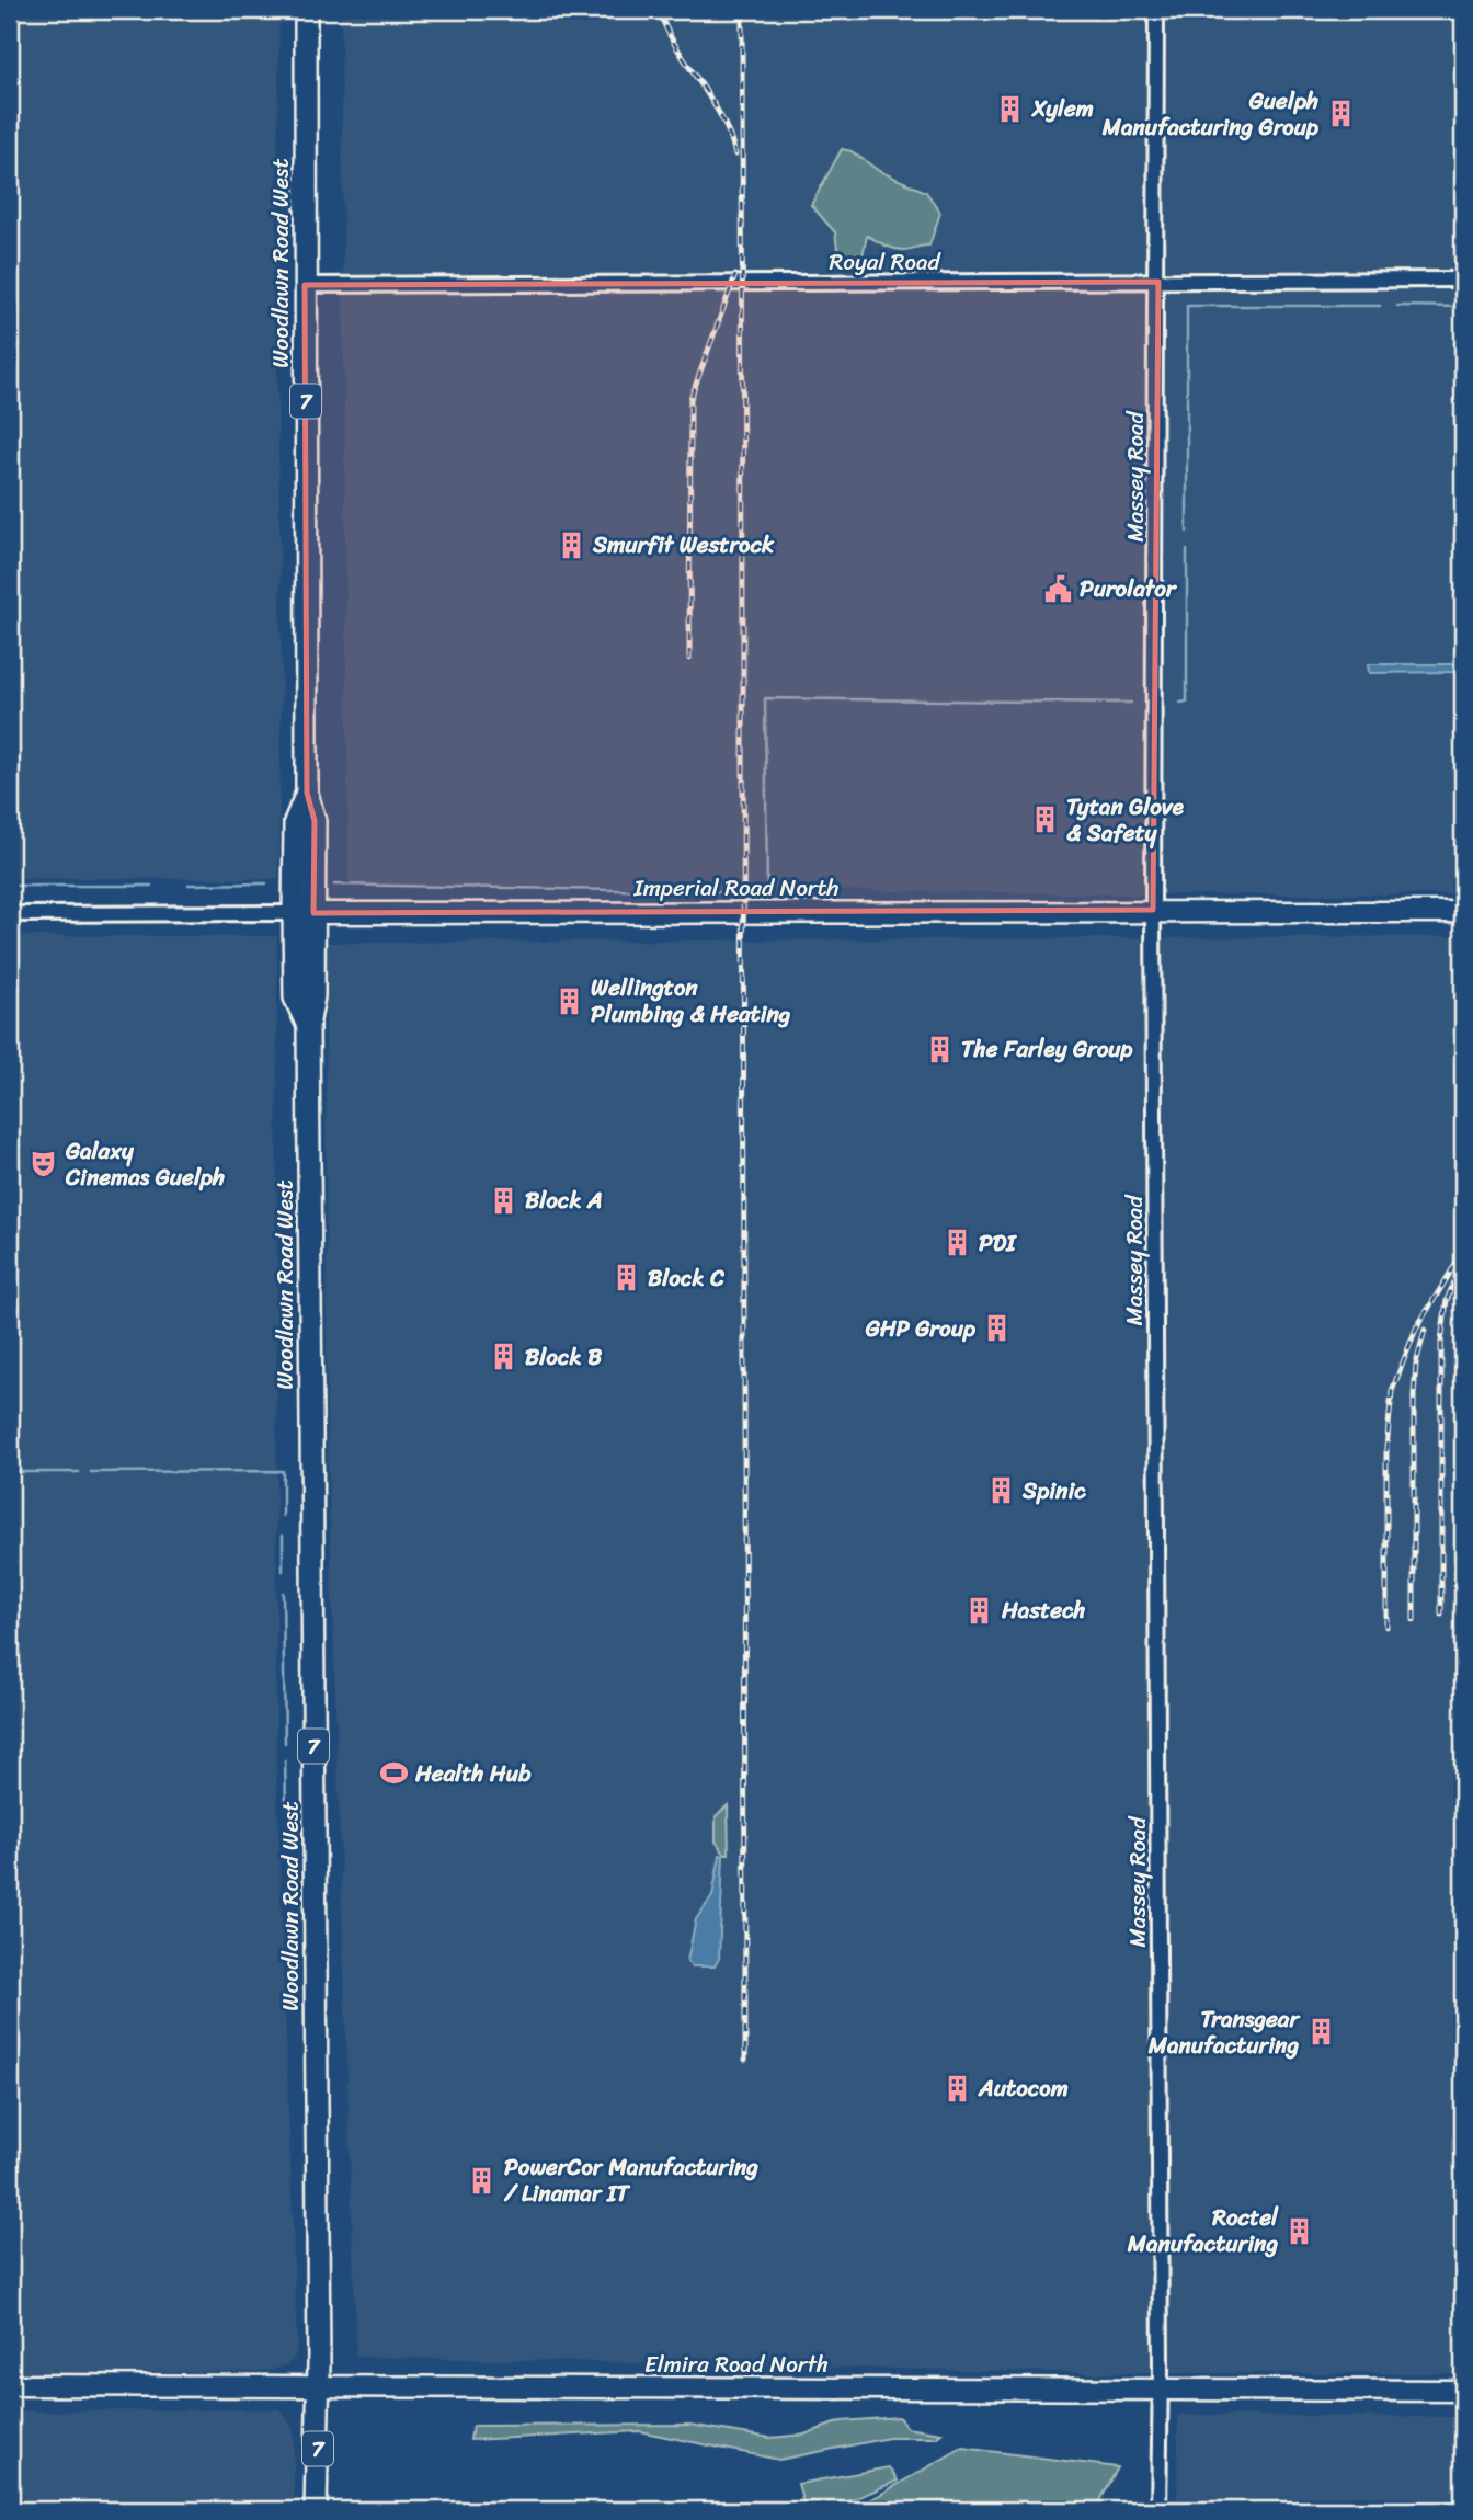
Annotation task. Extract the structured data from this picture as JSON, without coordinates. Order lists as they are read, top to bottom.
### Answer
{
  "streets": {
    "main road": [
      "Woodlawn Road West",
      "7",
      "Imperial Road North",
      "Elmira Road North"
    ],
    "street": ["Royal Road", "Massey Road"]
  },
  "crossings": [
    ["Royal Road", "Woodlawn Road West"],
    ["Royal Road", "Massey Road"],
    ["Woodlawn Road West", "Imperial Road North"],
    ["Woodlawn Road West", "Elmira Road North"],
    ["Massey Road", "Imperial Road North"],
    ["Massey Road", "Elmira Road North"]
  ],
  "places": {
    "building": [
      "Xylem",
      "Guelph Manufacturing Group",
      "Smurfit Westrock",
      "Tytan Glove & Safety",
      "Wellington Plumbing & Heating",
      "The Farley Group",
      "Block A",
      "PDI",
      "Block C",
      "GHP Group",
      "Block B",
      "Spinic",
      "Hastech",
      "Transgear Manufacturing",
      "Autocom",
      "PowerCor Manufacturing / Linamar IT",
      "Roctel Manufacturing"
    ],
    "public building": ["Purolator"],
    "theatre": ["Galaxy Cinemas Guelph"],
    "sports": ["Health Hub"]
  }
}
